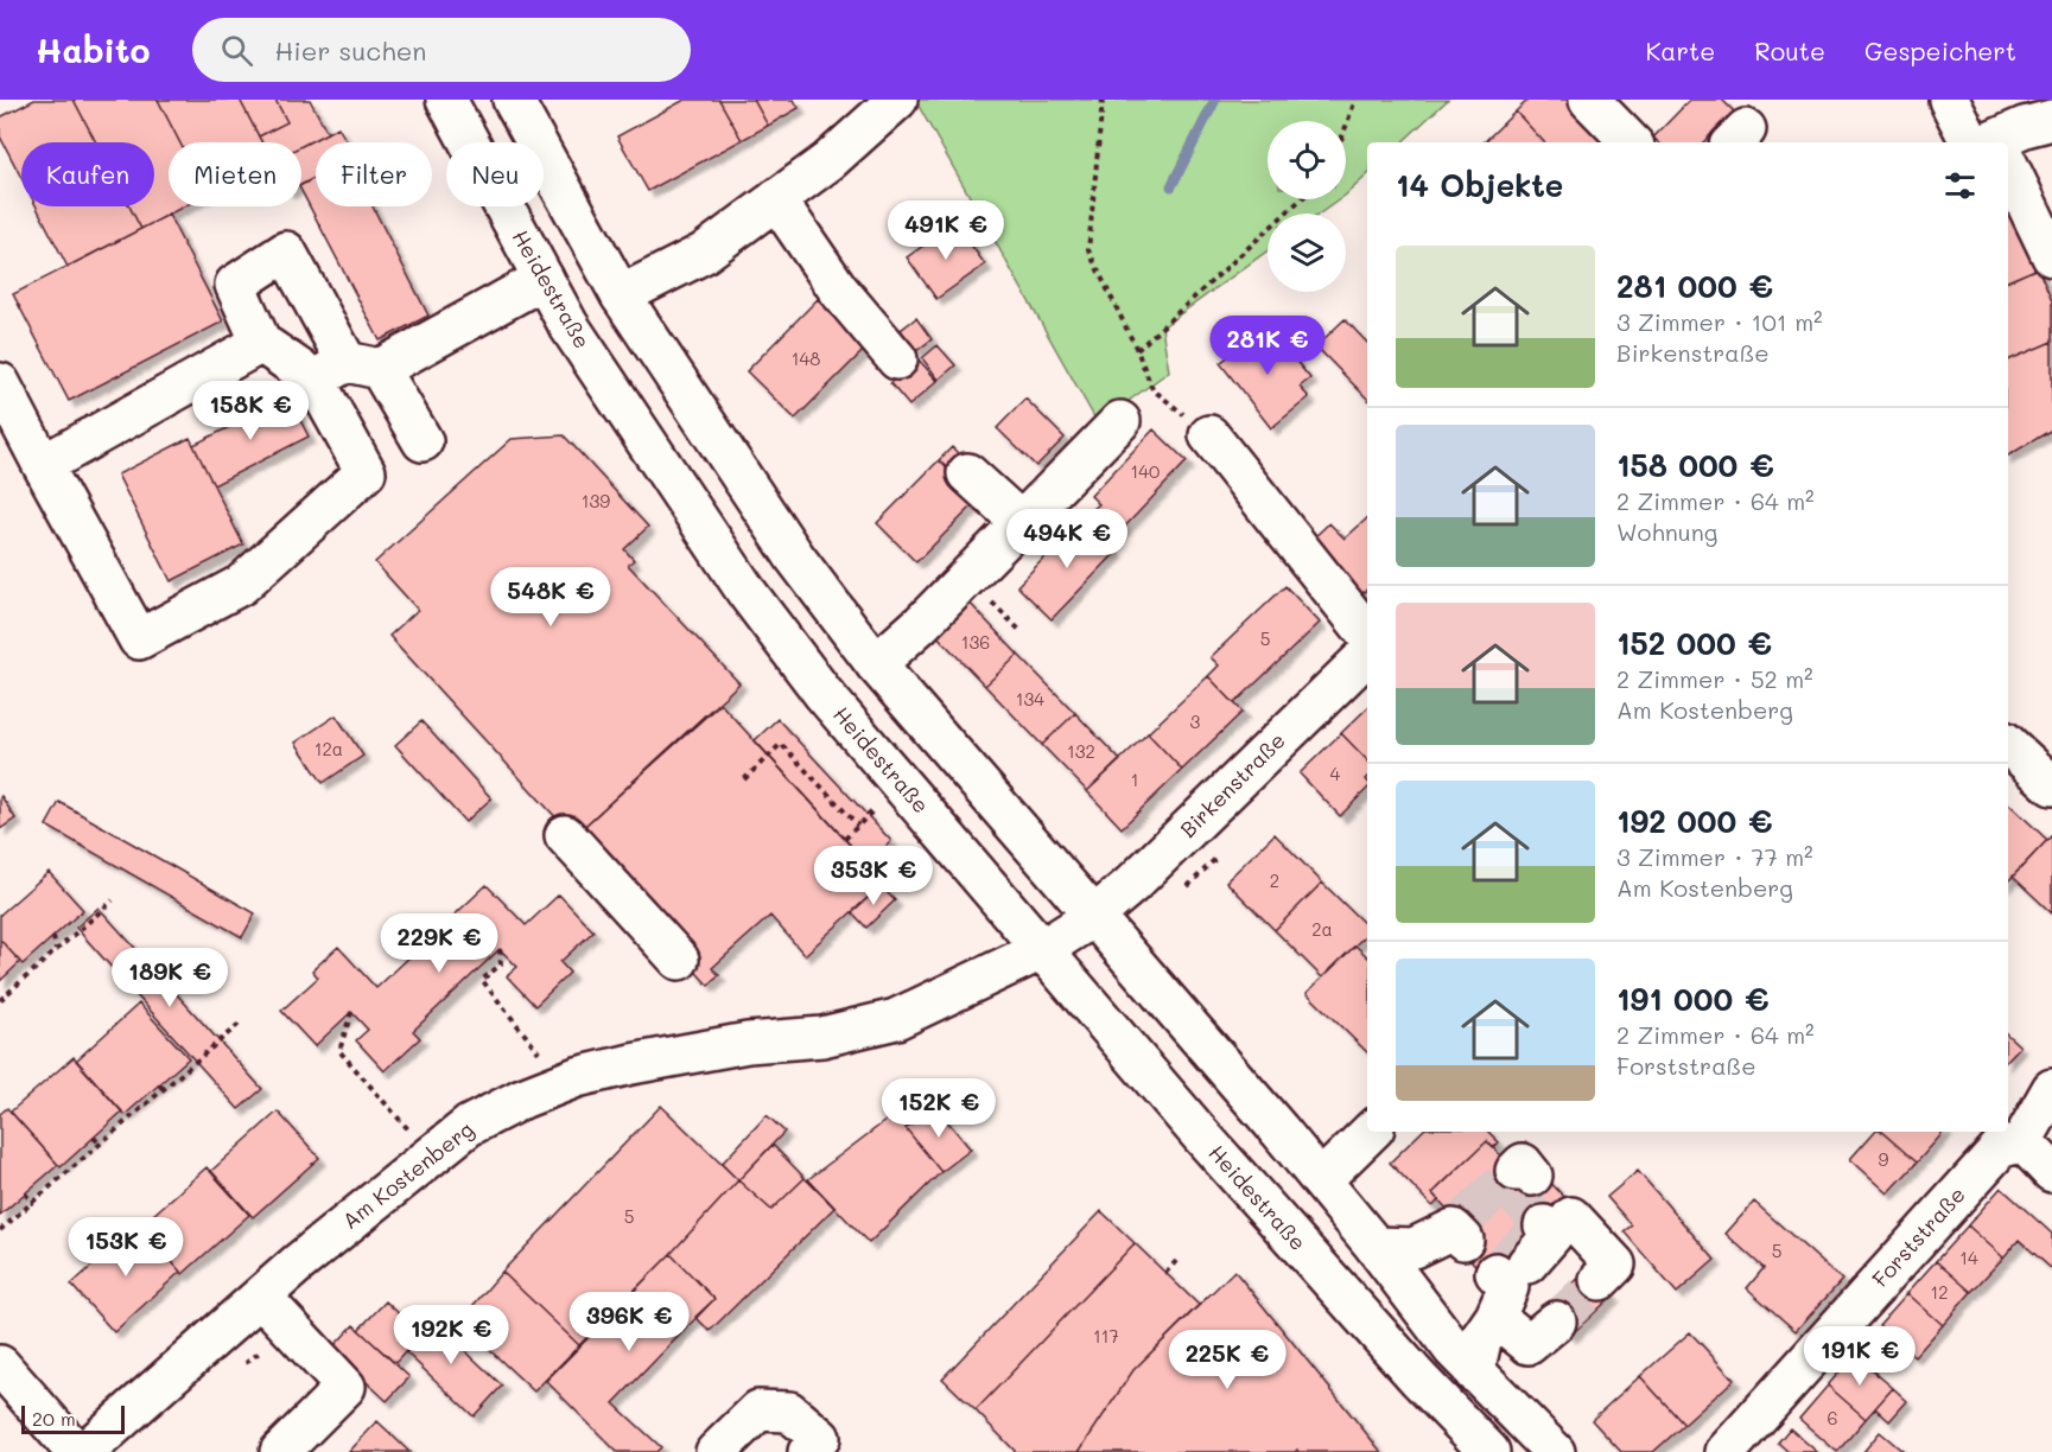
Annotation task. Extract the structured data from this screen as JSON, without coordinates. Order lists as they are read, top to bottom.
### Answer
{
  "streets": {
    "main road": [
      "Heidestraße",
      "Birkenstraße",
      "Am Kostenberg",
      "Forststraße"
    ]
  },
  "crossings": [
    ["Heidestraße", "Birkenstraße"],
    ["Heidestraße", "Am Kostenberg"],
    ["Birkenstraße", "Am Kostenberg"]
  ],
  "house_numbers": [
    "148",
    "140",
    "139",
    "5",
    "136",
    "134",
    "3",
    "12a",
    "132",
    "4",
    "1",
    "2",
    "2a",
    "9",
    "5",
    "5",
    "14",
    "12",
    "117",
    "6"
  ],
  "scale_bar": "20 m",
  "page": {
    "header": "Habito",
    "search": "Hier suchen",
    "nav": ["Karte", "Route", "Gespeichert"],
    "chip": [
      "Kaufen",
      "Mieten",
      "Filter",
      "Neu"
    ],
    "heading": "14 Objekte",
    "price": [
      "491K €",
      "281K €",
      "158K €",
      "494K €",
      "548K €",
      "353K €",
      "229K €",
      "189K €",
      "152K €",
      "153K €",
      "396K €",
      "192K €",
      "191K €",
      "225K €"
    ],
    "list": [
      {
        "name": "281 000 €",
        "note": "3 Zimmer · 101 m² · Birkenstraße"
      },
      {
        "name": "158 000 €",
        "note": "2 Zimmer · 64 m² · Wohnung"
      },
      {
        "name": "152 000 €",
        "note": "2 Zimmer · 52 m² · Am Kostenberg"
      },
      {
        "name": "192 000 €",
        "note": "3 Zimmer · 77 m² · Am Kostenberg"
      },
      {
        "name": "191 000 €",
        "note": "2 Zimmer · 64 m² · Forststraße"
      }
    ],
    "scale": "20 m"
  }
}
